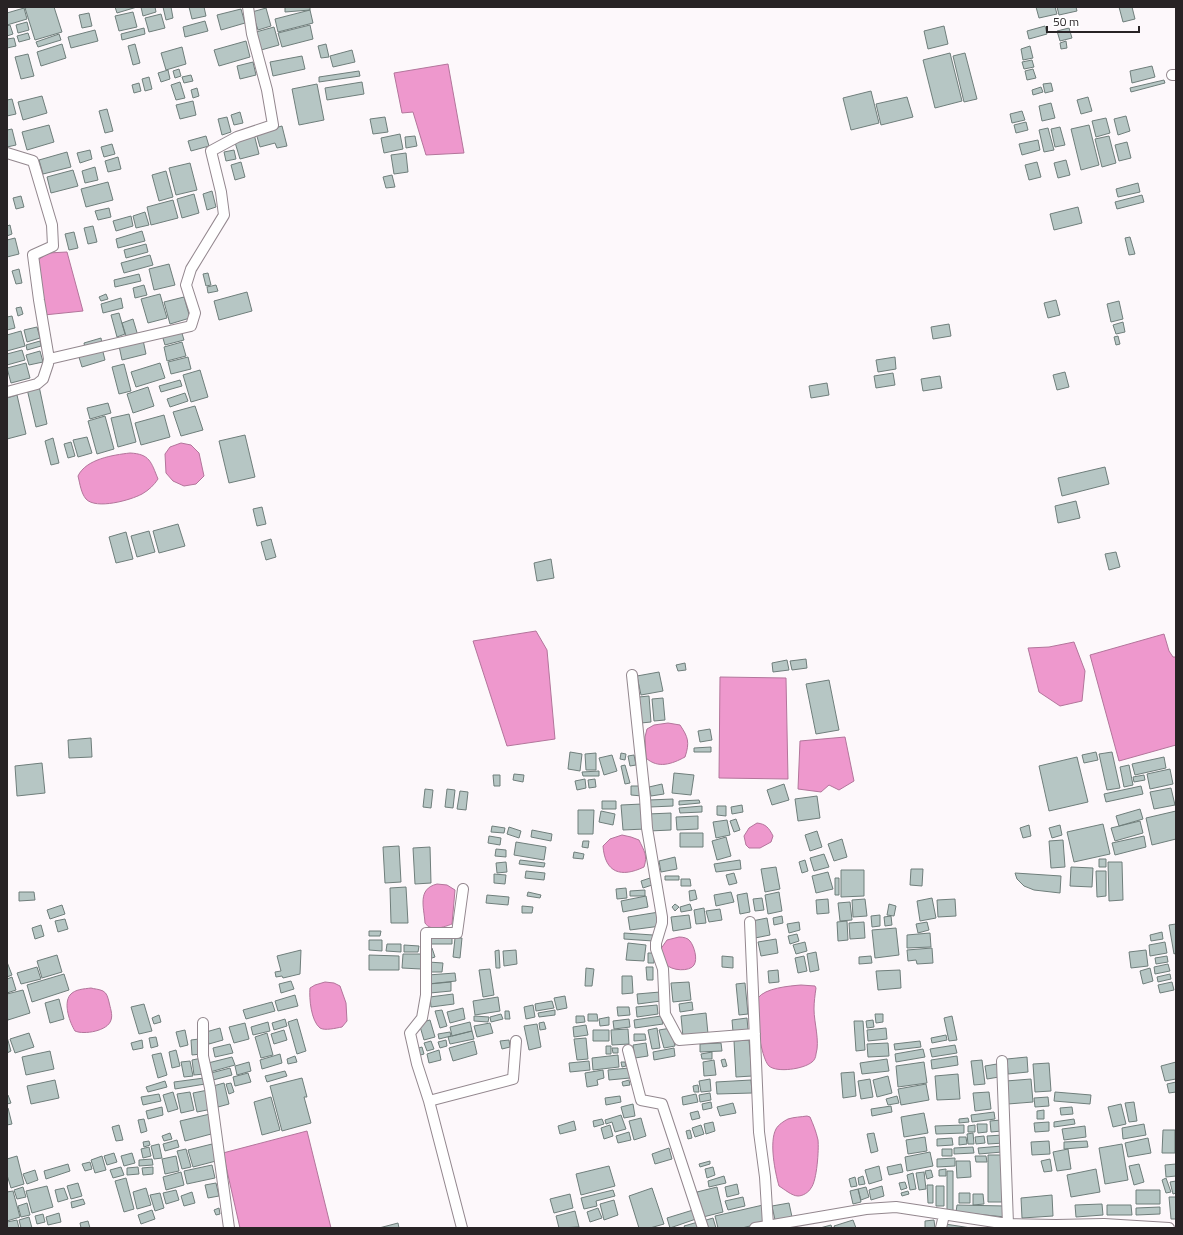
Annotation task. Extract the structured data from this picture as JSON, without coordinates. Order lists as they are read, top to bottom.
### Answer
{
  "scale_bar": "50 m"
}
